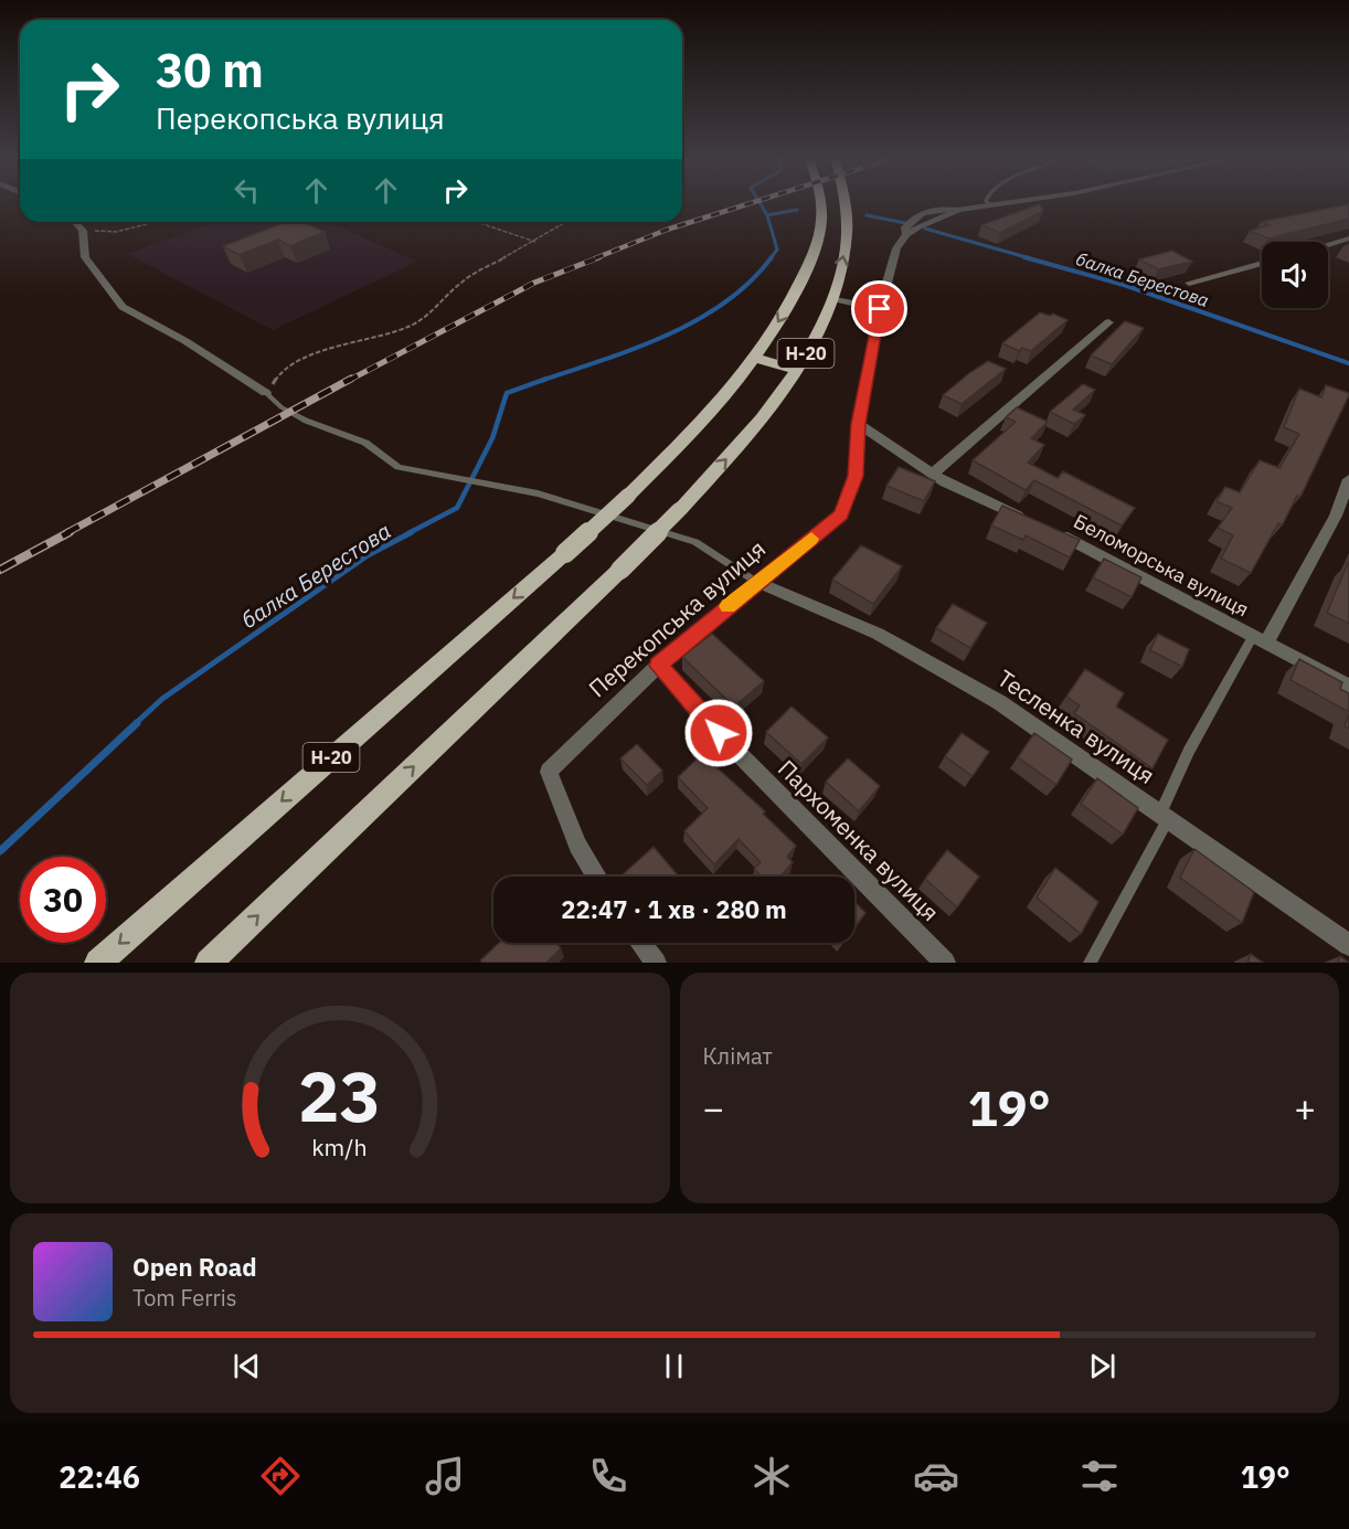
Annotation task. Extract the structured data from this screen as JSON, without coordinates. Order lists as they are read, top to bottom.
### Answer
{
  "streets": {
    "main road": ["Н-20"],
    "street": [
      "Беломорська вулиця",
      "Перекопська вулиця",
      "Тесленка вулиця",
      "Пархоменка вулиця"
    ]
  },
  "crossings": [
    ["Перекопська вулиця", "Тесленка вулиця"],
    ["Перекопська вулиця", "Пархоменка вулиця"]
  ],
  "water": ["балка Берестова"],
  "page": {
    "turn": ["30 m", "Перекопська вулиця"],
    "limit": "30",
    "trip": "22:47 · 1 хв · 280 m",
    "tile": "Клімат",
    "heat": ["−", "19°", "+"],
    "song": ["Open Road", "Tom Ferris"],
    "tabs": ["22:46", "19°"],
    "gauge": ["23", "km/h"]
  }
}
